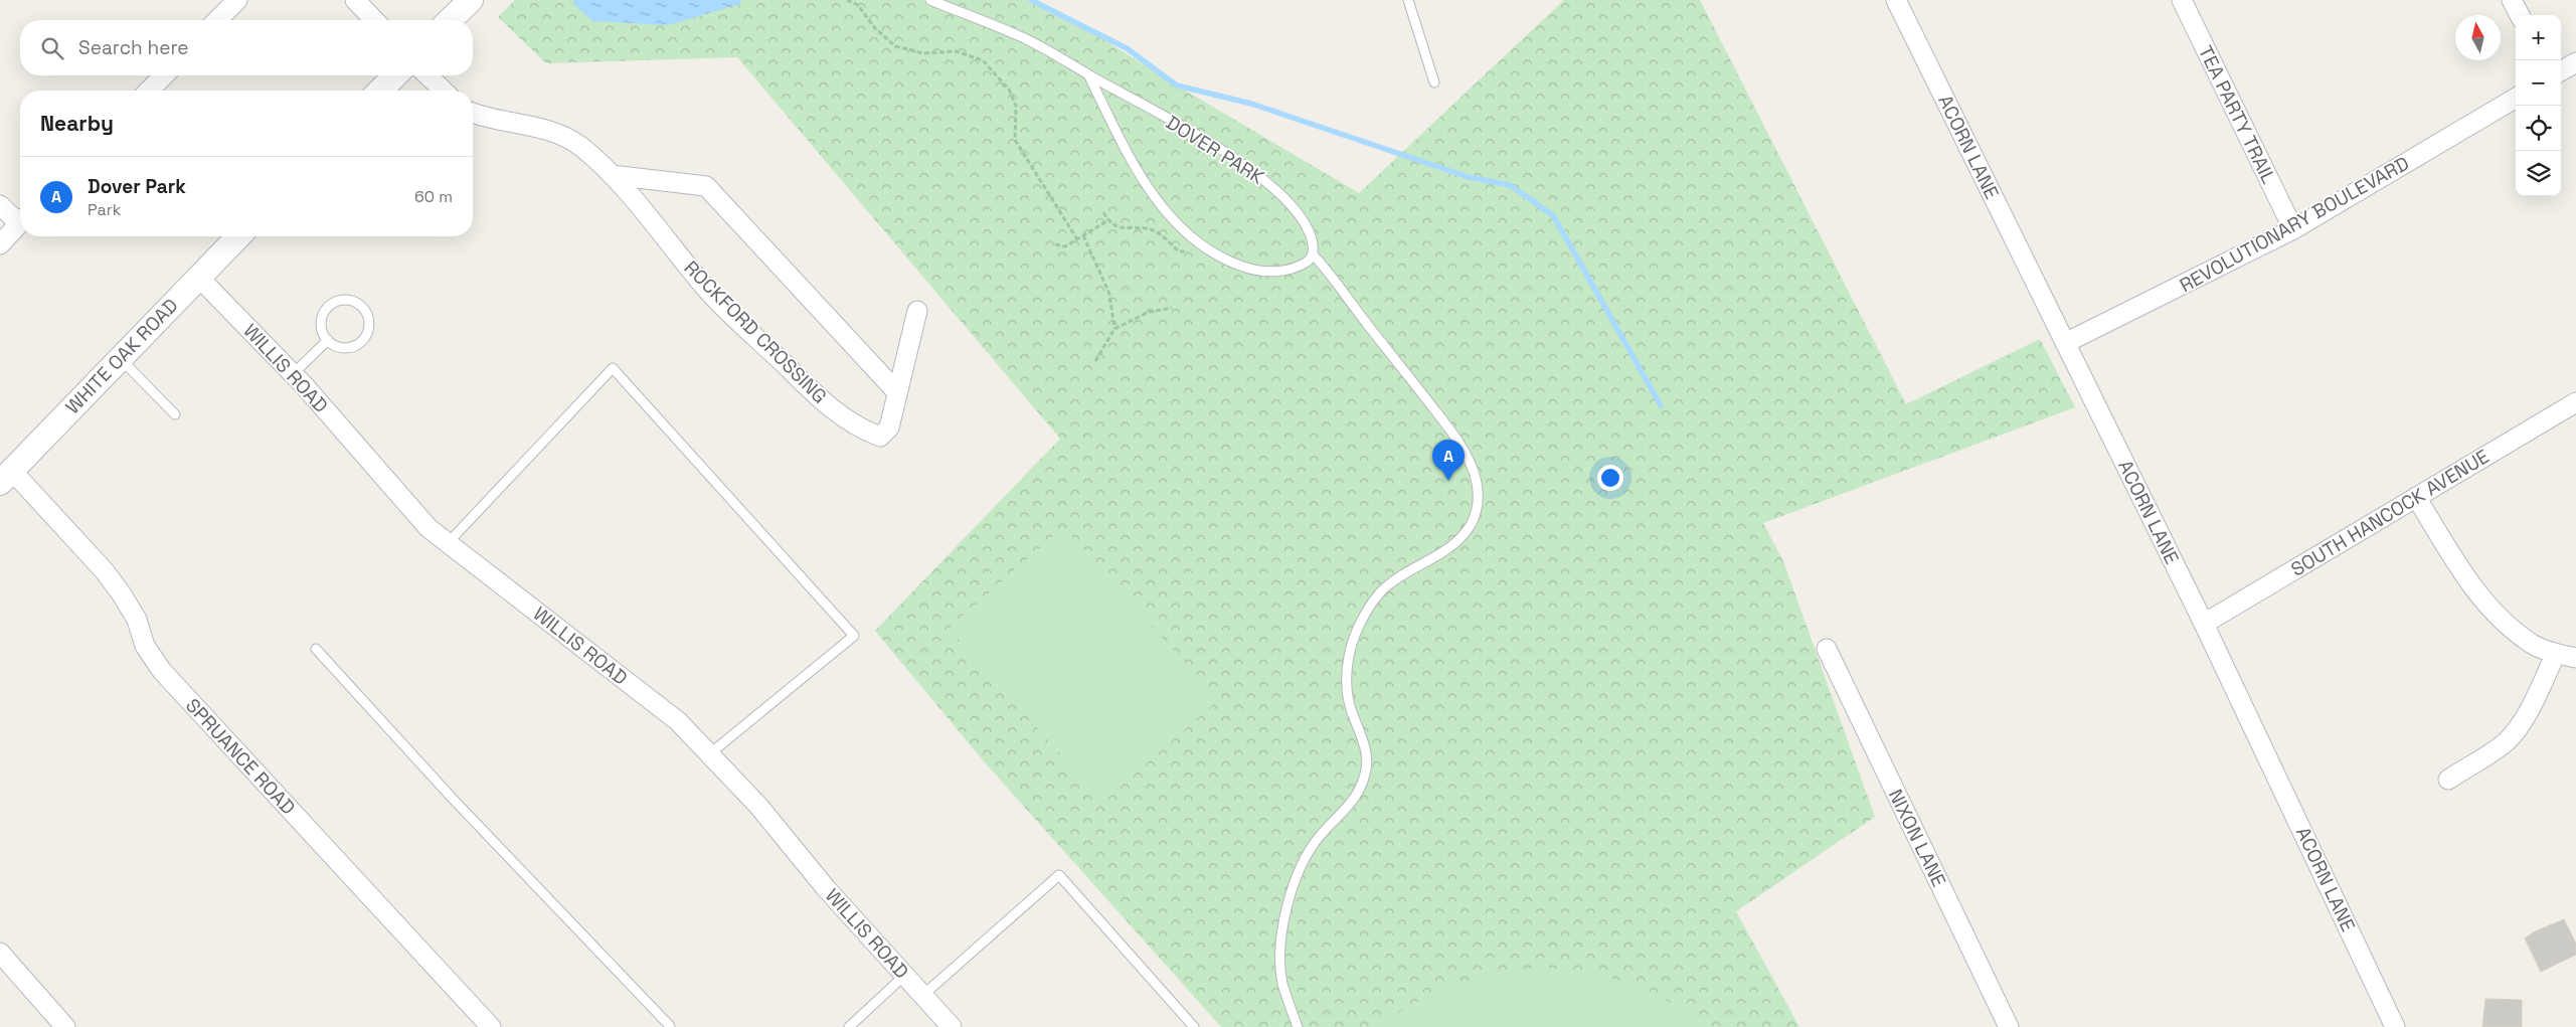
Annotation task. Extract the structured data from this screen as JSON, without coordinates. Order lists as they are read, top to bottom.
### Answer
{
  "streets": {
    "street": [
      "TEA PARTY TRAIL",
      "ACORN LANE",
      "REVOLUTIONARY BOULEVARD",
      "ROCKFORD CROSSING",
      "WHITE OAK ROAD",
      "WILLIS ROAD",
      "SOUTH HANCOCK AVENUE",
      "SPRUANCE ROAD",
      "NIXON LANE"
    ],
    "lane": ["DOVER PARK"]
  },
  "crossings": [
    ["TEA PARTY TRAIL", "REVOLUTIONARY BOULEVARD"],
    ["ACORN LANE", "REVOLUTIONARY BOULEVARD"],
    ["ACORN LANE", "SOUTH HANCOCK AVENUE"],
    ["WHITE OAK ROAD", "WILLIS ROAD"],
    ["WHITE OAK ROAD", "SPRUANCE ROAD"]
  ],
  "north": "top",
  "page": {
    "map_buttons": ["+", "−"],
    "search": "Search here",
    "heading": "Nearby",
    "list": [
      {
        "mark": "A",
        "name": "Dover Park",
        "note": "Park",
        "value": "60 m"
      }
    ],
    "pins": "A"
  }
}
